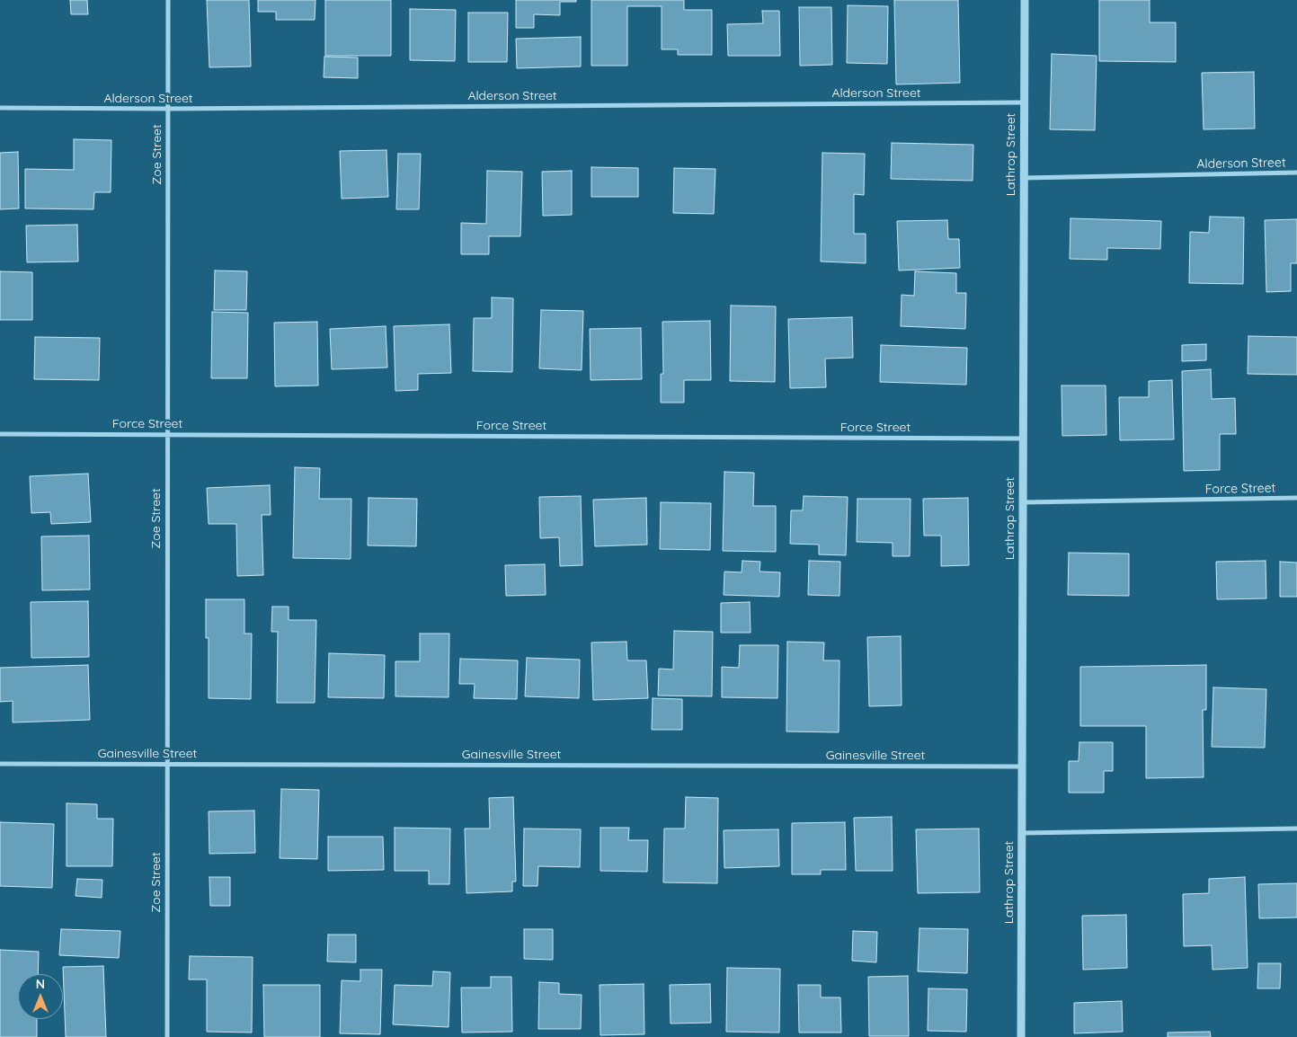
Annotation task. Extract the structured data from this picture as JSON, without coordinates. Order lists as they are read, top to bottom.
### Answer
{
  "streets": {
    "street": [
      "Alderson Street",
      "Zoe Street",
      "Lathrop Street",
      "Force Street",
      "Gainesville Street"
    ]
  },
  "crossings": [
    ["Alderson Street", "Zoe Street"],
    ["Alderson Street", "Lathrop Street"],
    ["Zoe Street", "Force Street"],
    ["Zoe Street", "Gainesville Street"],
    ["Lathrop Street", "Force Street"],
    ["Lathrop Street", "Gainesville Street"]
  ],
  "north": "top"
}
